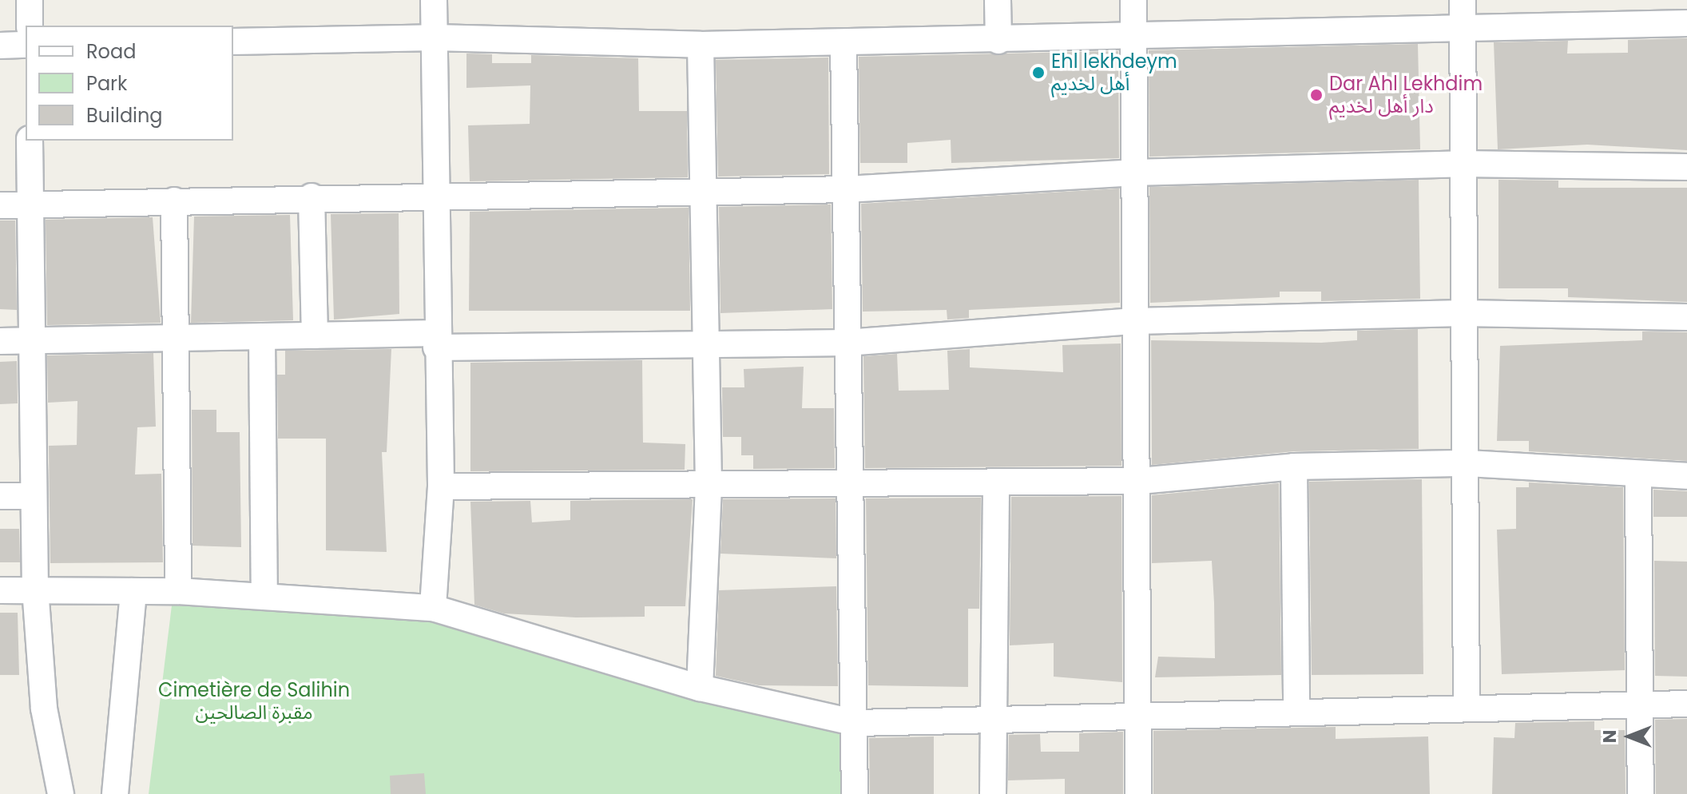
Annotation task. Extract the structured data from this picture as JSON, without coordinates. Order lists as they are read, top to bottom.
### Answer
{
  "parks": ["Cimetière de Salihin مقبرة الصالحين"],
  "places": ["Ehl lekhdeym أهل لخديم", "Dar Ahl Lekhdim دار أهل لخديم"],
  "legend": ["Road", "Park", "Building"],
  "north": "left"
}
